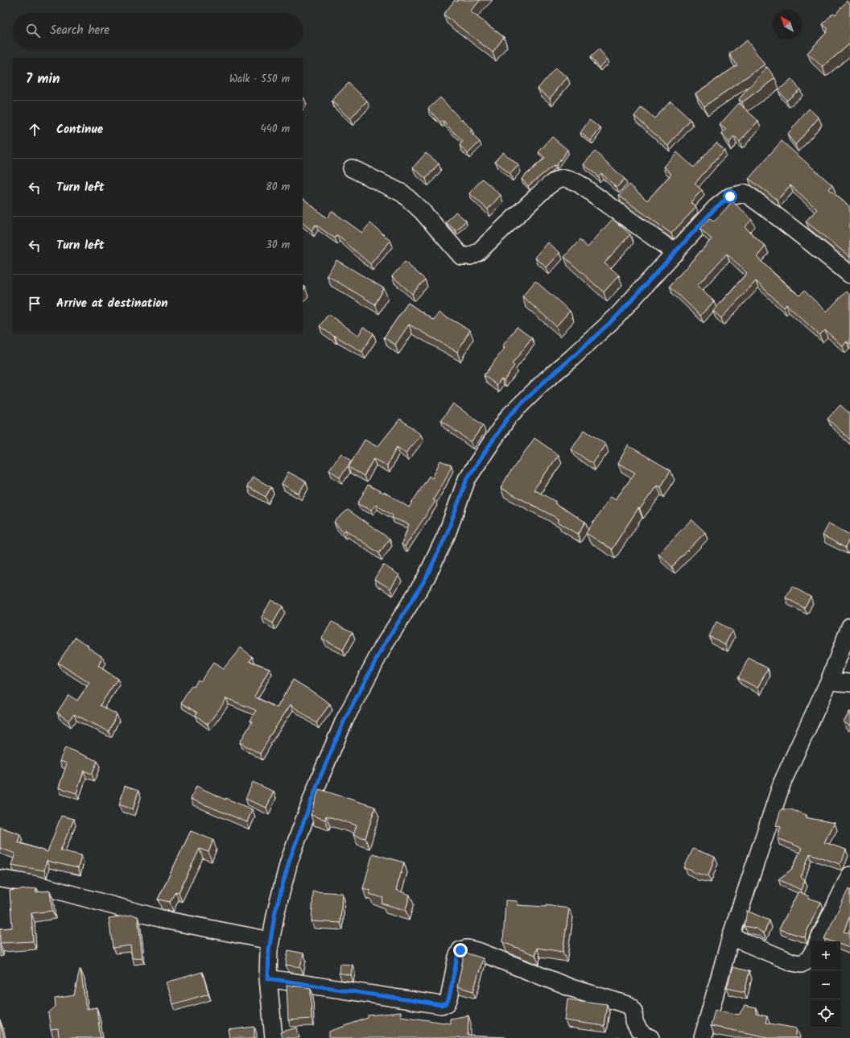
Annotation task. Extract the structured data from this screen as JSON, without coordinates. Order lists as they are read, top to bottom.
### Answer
{
  "north": "top left",
  "page": {
    "search": "Search here",
    "heading": ["7 min", "Walk · 550 m"],
    "list": [
      ["Continue", "440 m"],
      ["Turn left", "80 m"],
      ["Turn left", "30 m"],
      "Arrive at destination"
    ],
    "map_buttons": ["+", "−"]
  }
}
